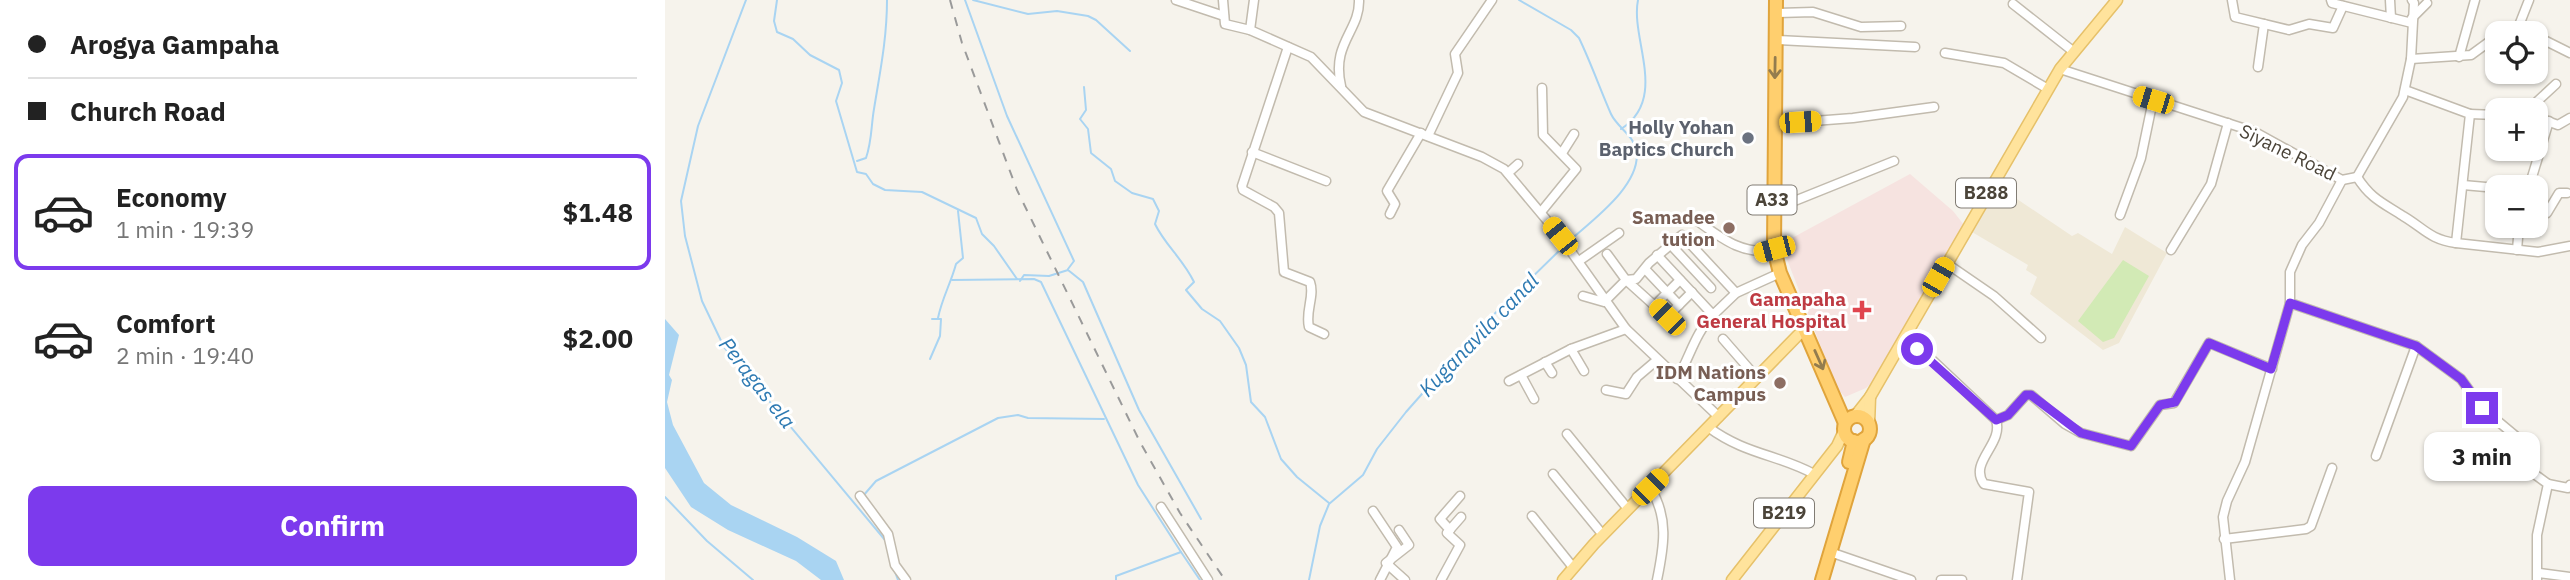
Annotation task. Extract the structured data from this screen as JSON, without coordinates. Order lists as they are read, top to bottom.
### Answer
{
  "streets": {
    "highway": ["A33"],
    "main road": ["B288", "B219"],
    "street": ["Siyane Road"]
  },
  "crossings": [
    ["Siyane Road", "B288"],
    ["B288", "A33"],
    ["B288", "B219"],
    ["A33", "B219"]
  ],
  "water": ["Kuganavila canal", "Peragas ela"],
  "places": {
    "other": ["Holly Yohan Baptics Church", "Samadee tution", "IDM Nations Campus"],
    "health": ["Gamapaha General Hospital"]
  },
  "page": {
    "banner": ["Arogya Gampaha", "Church Road"],
    "map_buttons": ["+", "−"],
    "list": [
      {
        "name": "Economy",
        "note": "1 min · 19:39",
        "value": "$1.48"
      },
      {
        "name": "Comfort",
        "note": "2 min · 19:40",
        "value": "$2.00"
      }
    ],
    "bubble": "3 min",
    "buttons": "Confirm"
  }
}
